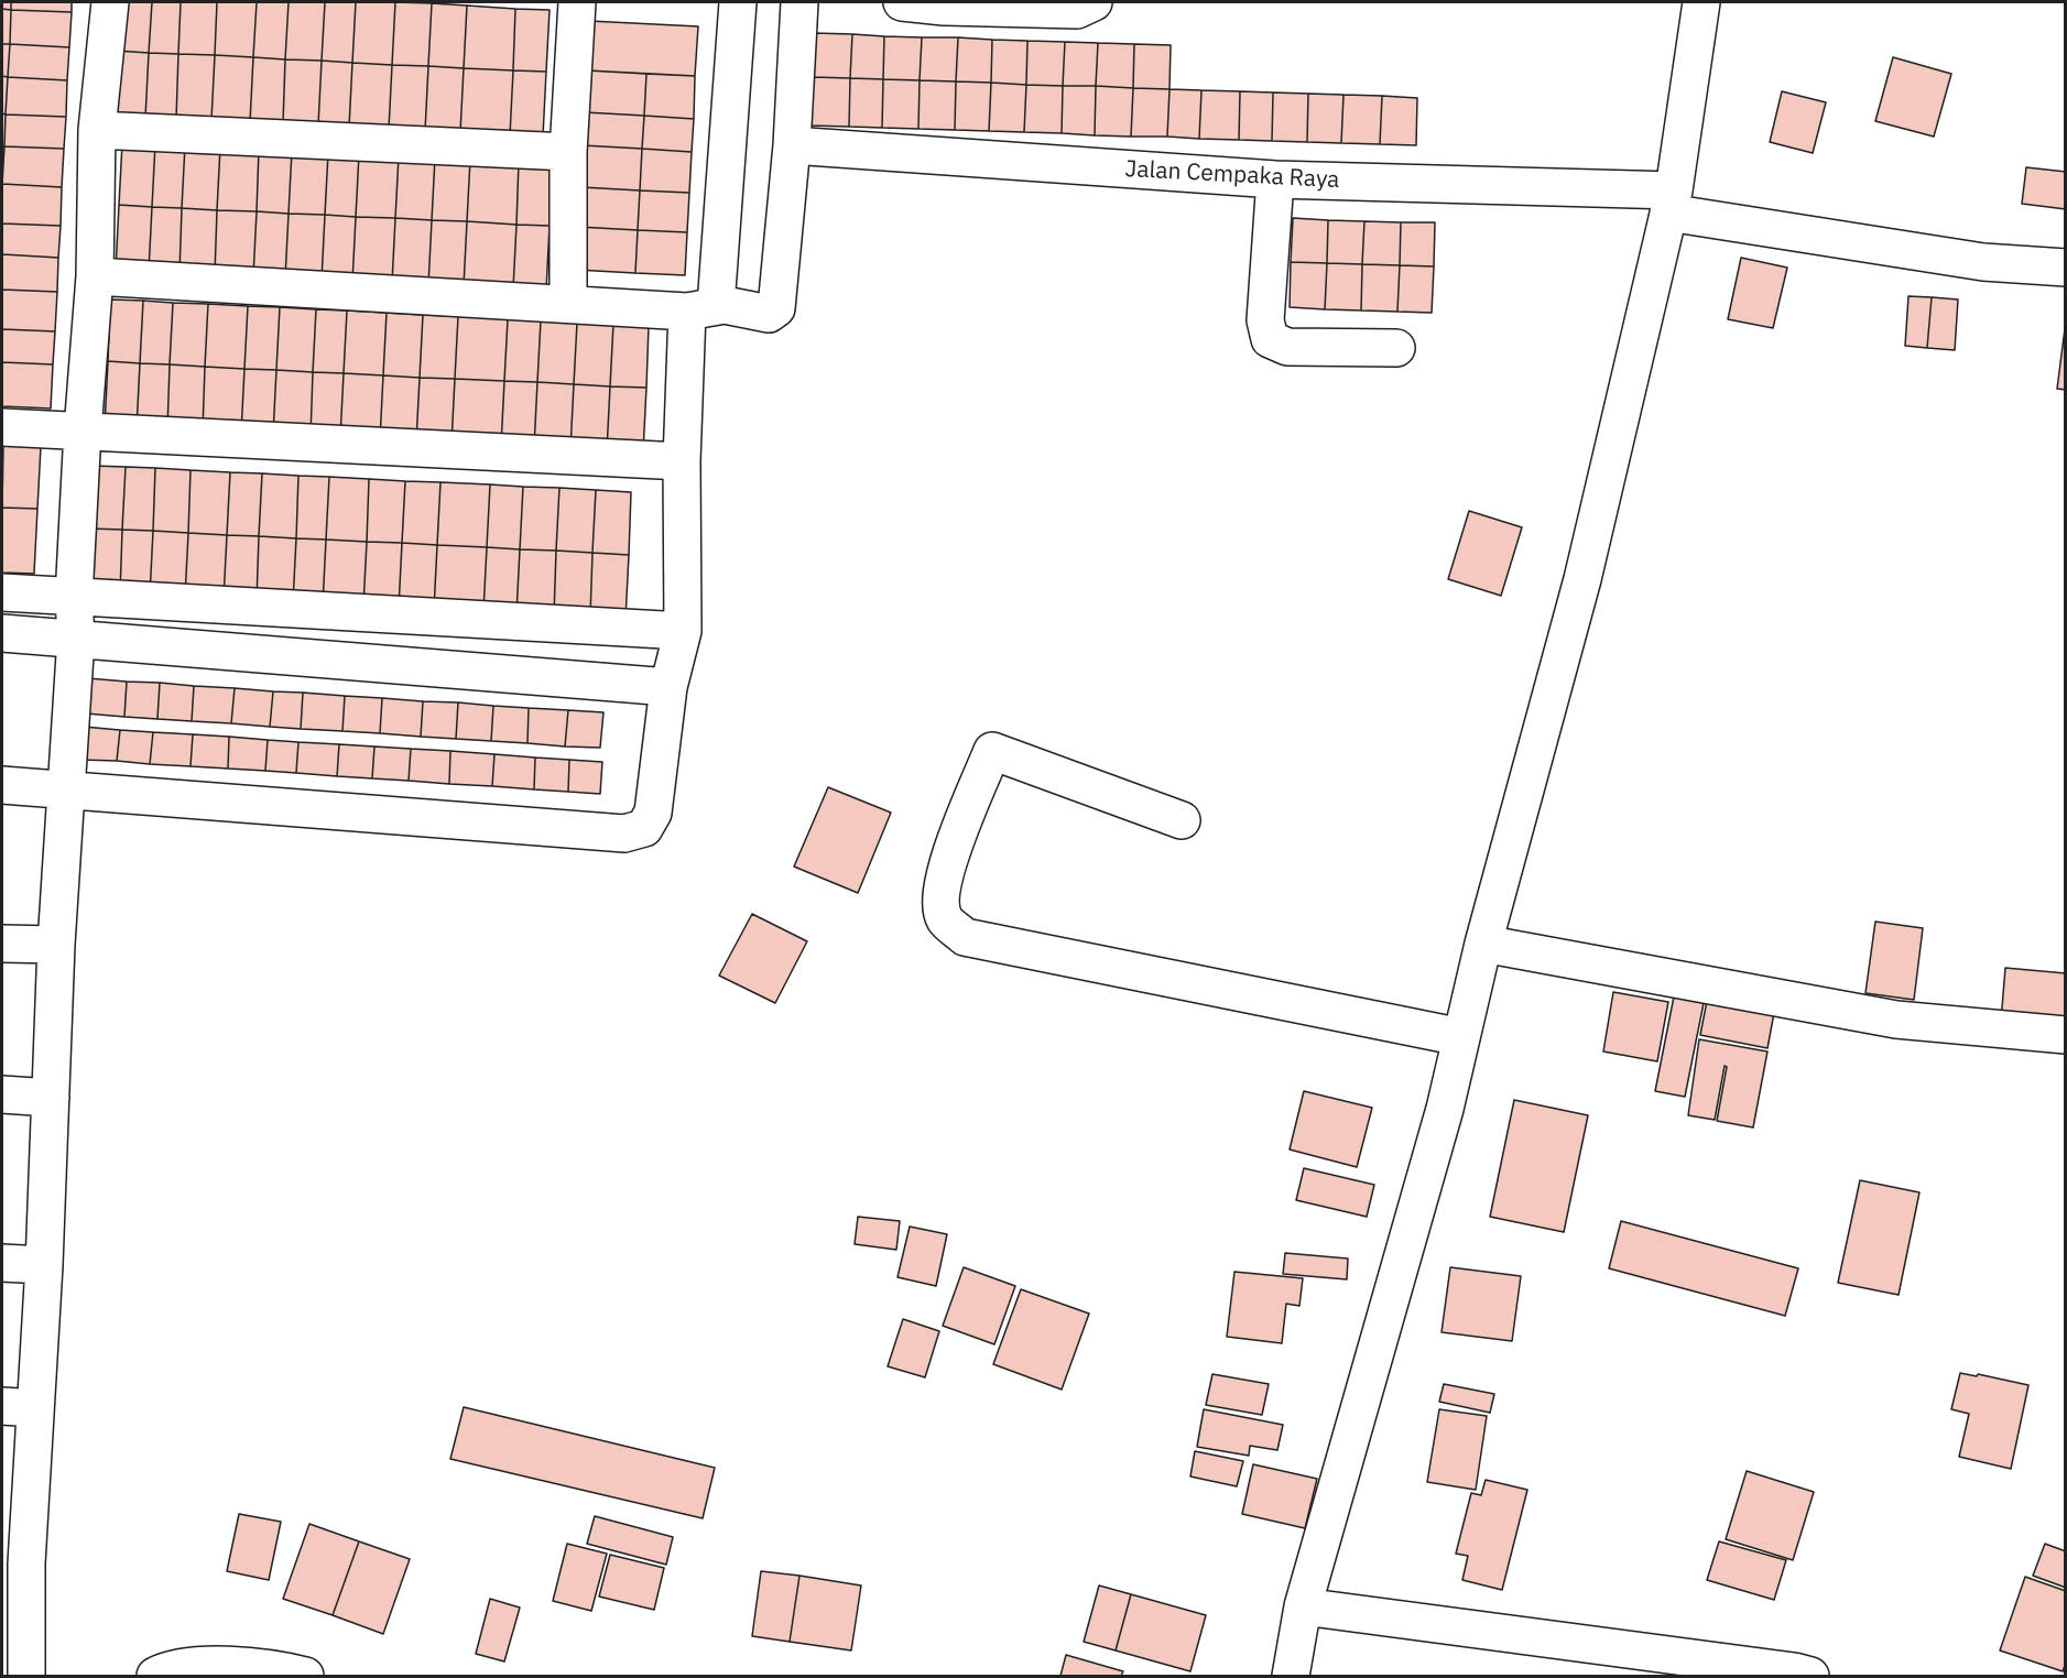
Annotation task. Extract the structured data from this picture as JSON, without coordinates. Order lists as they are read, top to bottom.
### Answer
{
  "streets": {
    "street": ["Jalan Cempaka Raya"]
  }
}
